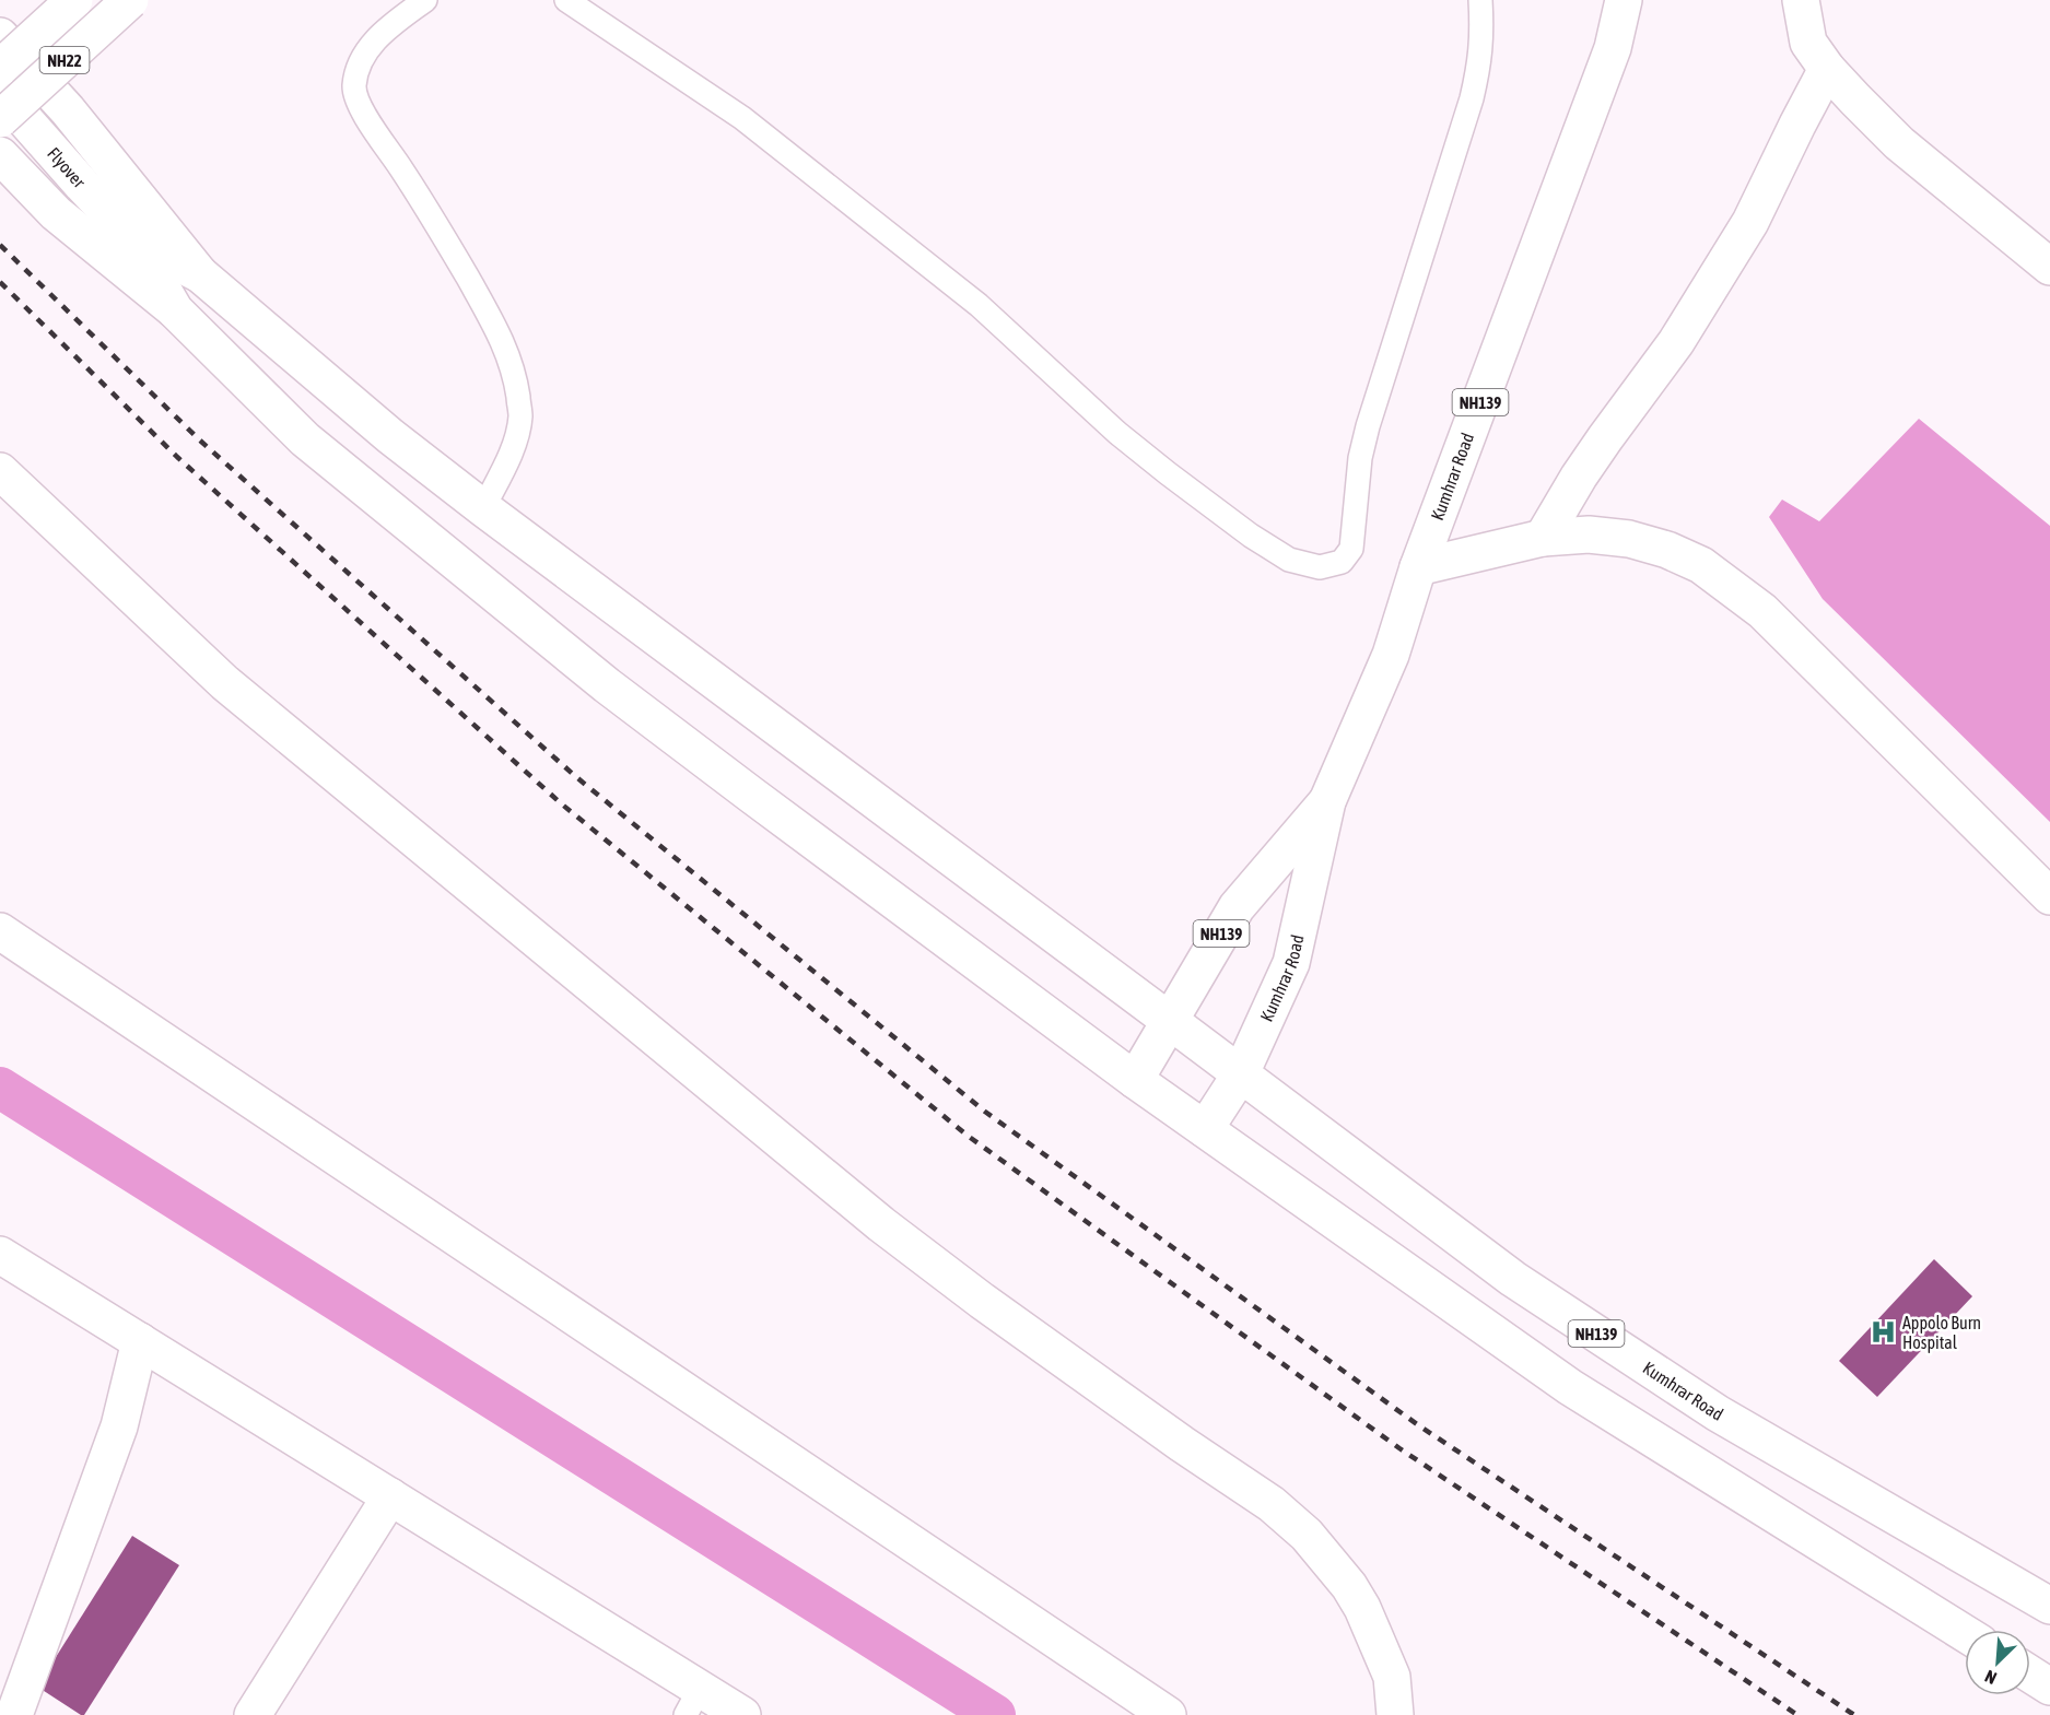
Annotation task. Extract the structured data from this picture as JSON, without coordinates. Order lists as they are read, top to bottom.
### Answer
{
  "streets": {
    "main road": [
      "NH22",
      "Flyover",
      "NH139",
      "Kumhrar Road"
    ]
  },
  "places": {
    "hospital": ["Appolo Burn Hospital"]
  },
  "north": "bottom left"
}
